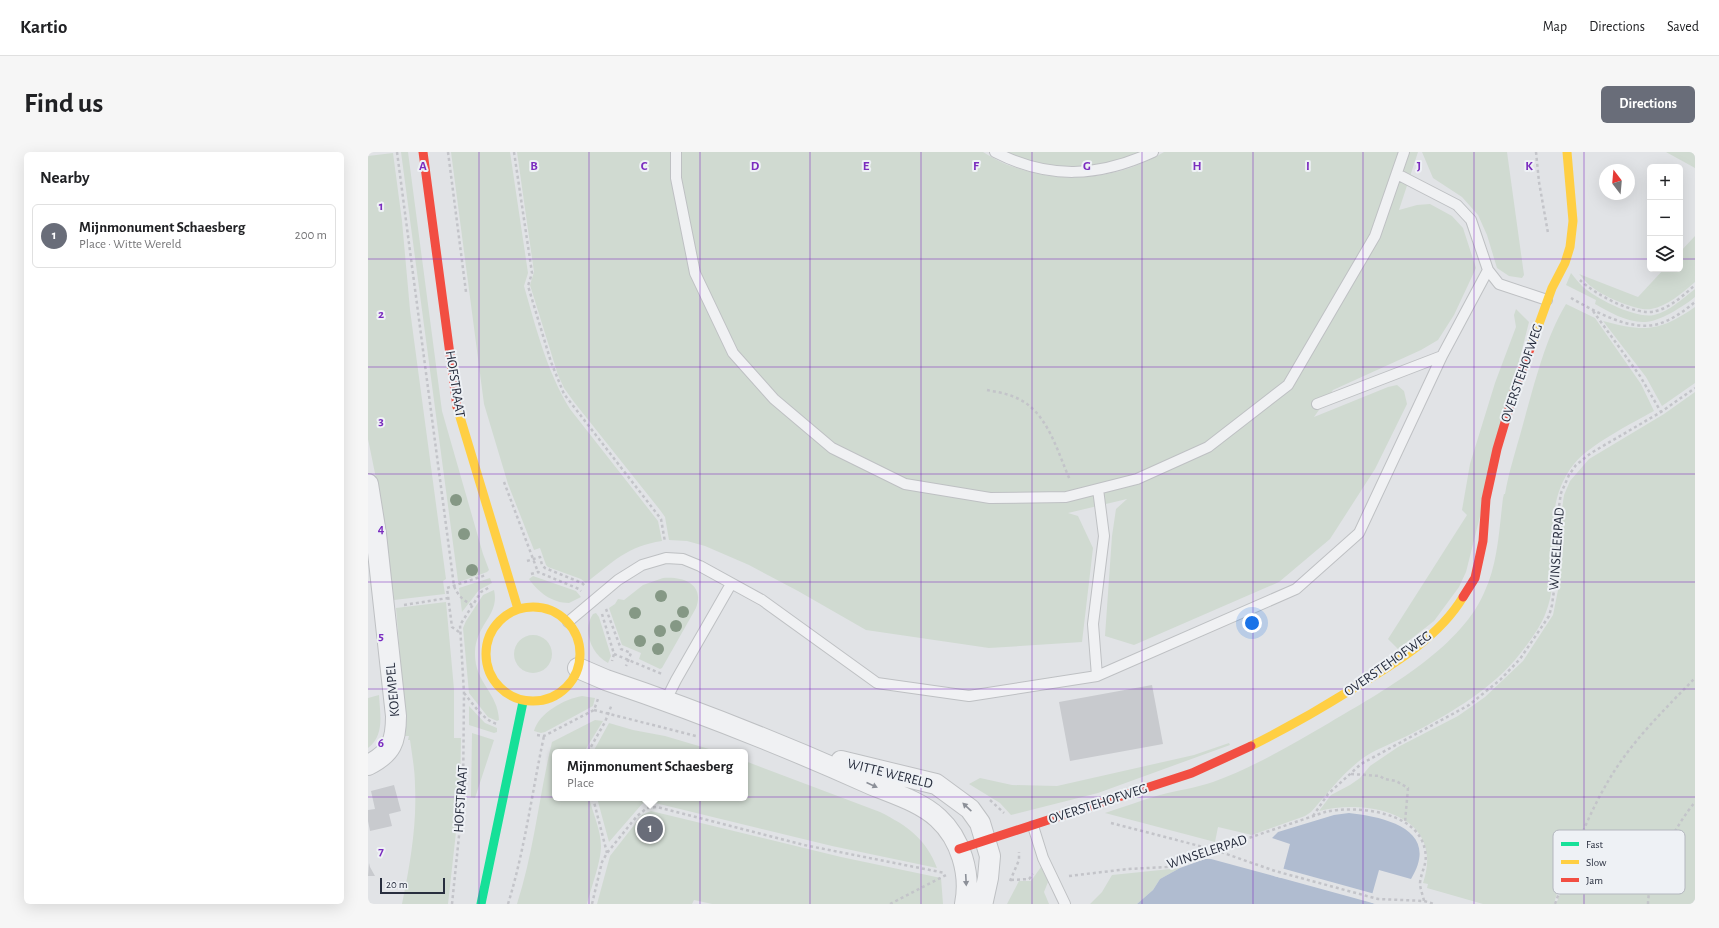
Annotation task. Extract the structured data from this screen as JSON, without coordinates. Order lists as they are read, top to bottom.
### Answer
{
  "streets": {
    "street": [
      "OVERSTEHOFWEG",
      "HOFSTRAAT",
      "KOEMPEL",
      "WITTE WERELD"
    ],
    "path": ["WINSELERPAD"]
  },
  "crossings": [
    ["OVERSTEHOFWEG", "WITTE WERELD"],
    ["HOFSTRAAT", "WITTE WERELD"]
  ],
  "legend": ["Fast", "Slow", "Jam"],
  "scale_bar": "20 m",
  "north": "top",
  "page": {
    "header": "Kartio",
    "nav": ["Map", "Directions", "Saved"],
    "buttons": "Directions",
    "title": "Find us",
    "heading": "Nearby",
    "map_buttons": ["+", "−"],
    "list": [
      {
        "mark": "1",
        "name": "Mijnmonument Schaesberg",
        "note": "Place · Witte Wereld",
        "value": "200 m"
      }
    ],
    "popup": ["Mijnmonument Schaesberg", "Place"],
    "pins": "1",
    "scale": "20 m"
  },
  "grid": {
    "columns": [
      "A",
      "B",
      "C",
      "D",
      "E",
      "F",
      "G",
      "H",
      "I",
      "J",
      "K"
    ],
    "rows": [
      "1",
      "2",
      "3",
      "4",
      "5",
      "6",
      "7"
    ]
  }
}
